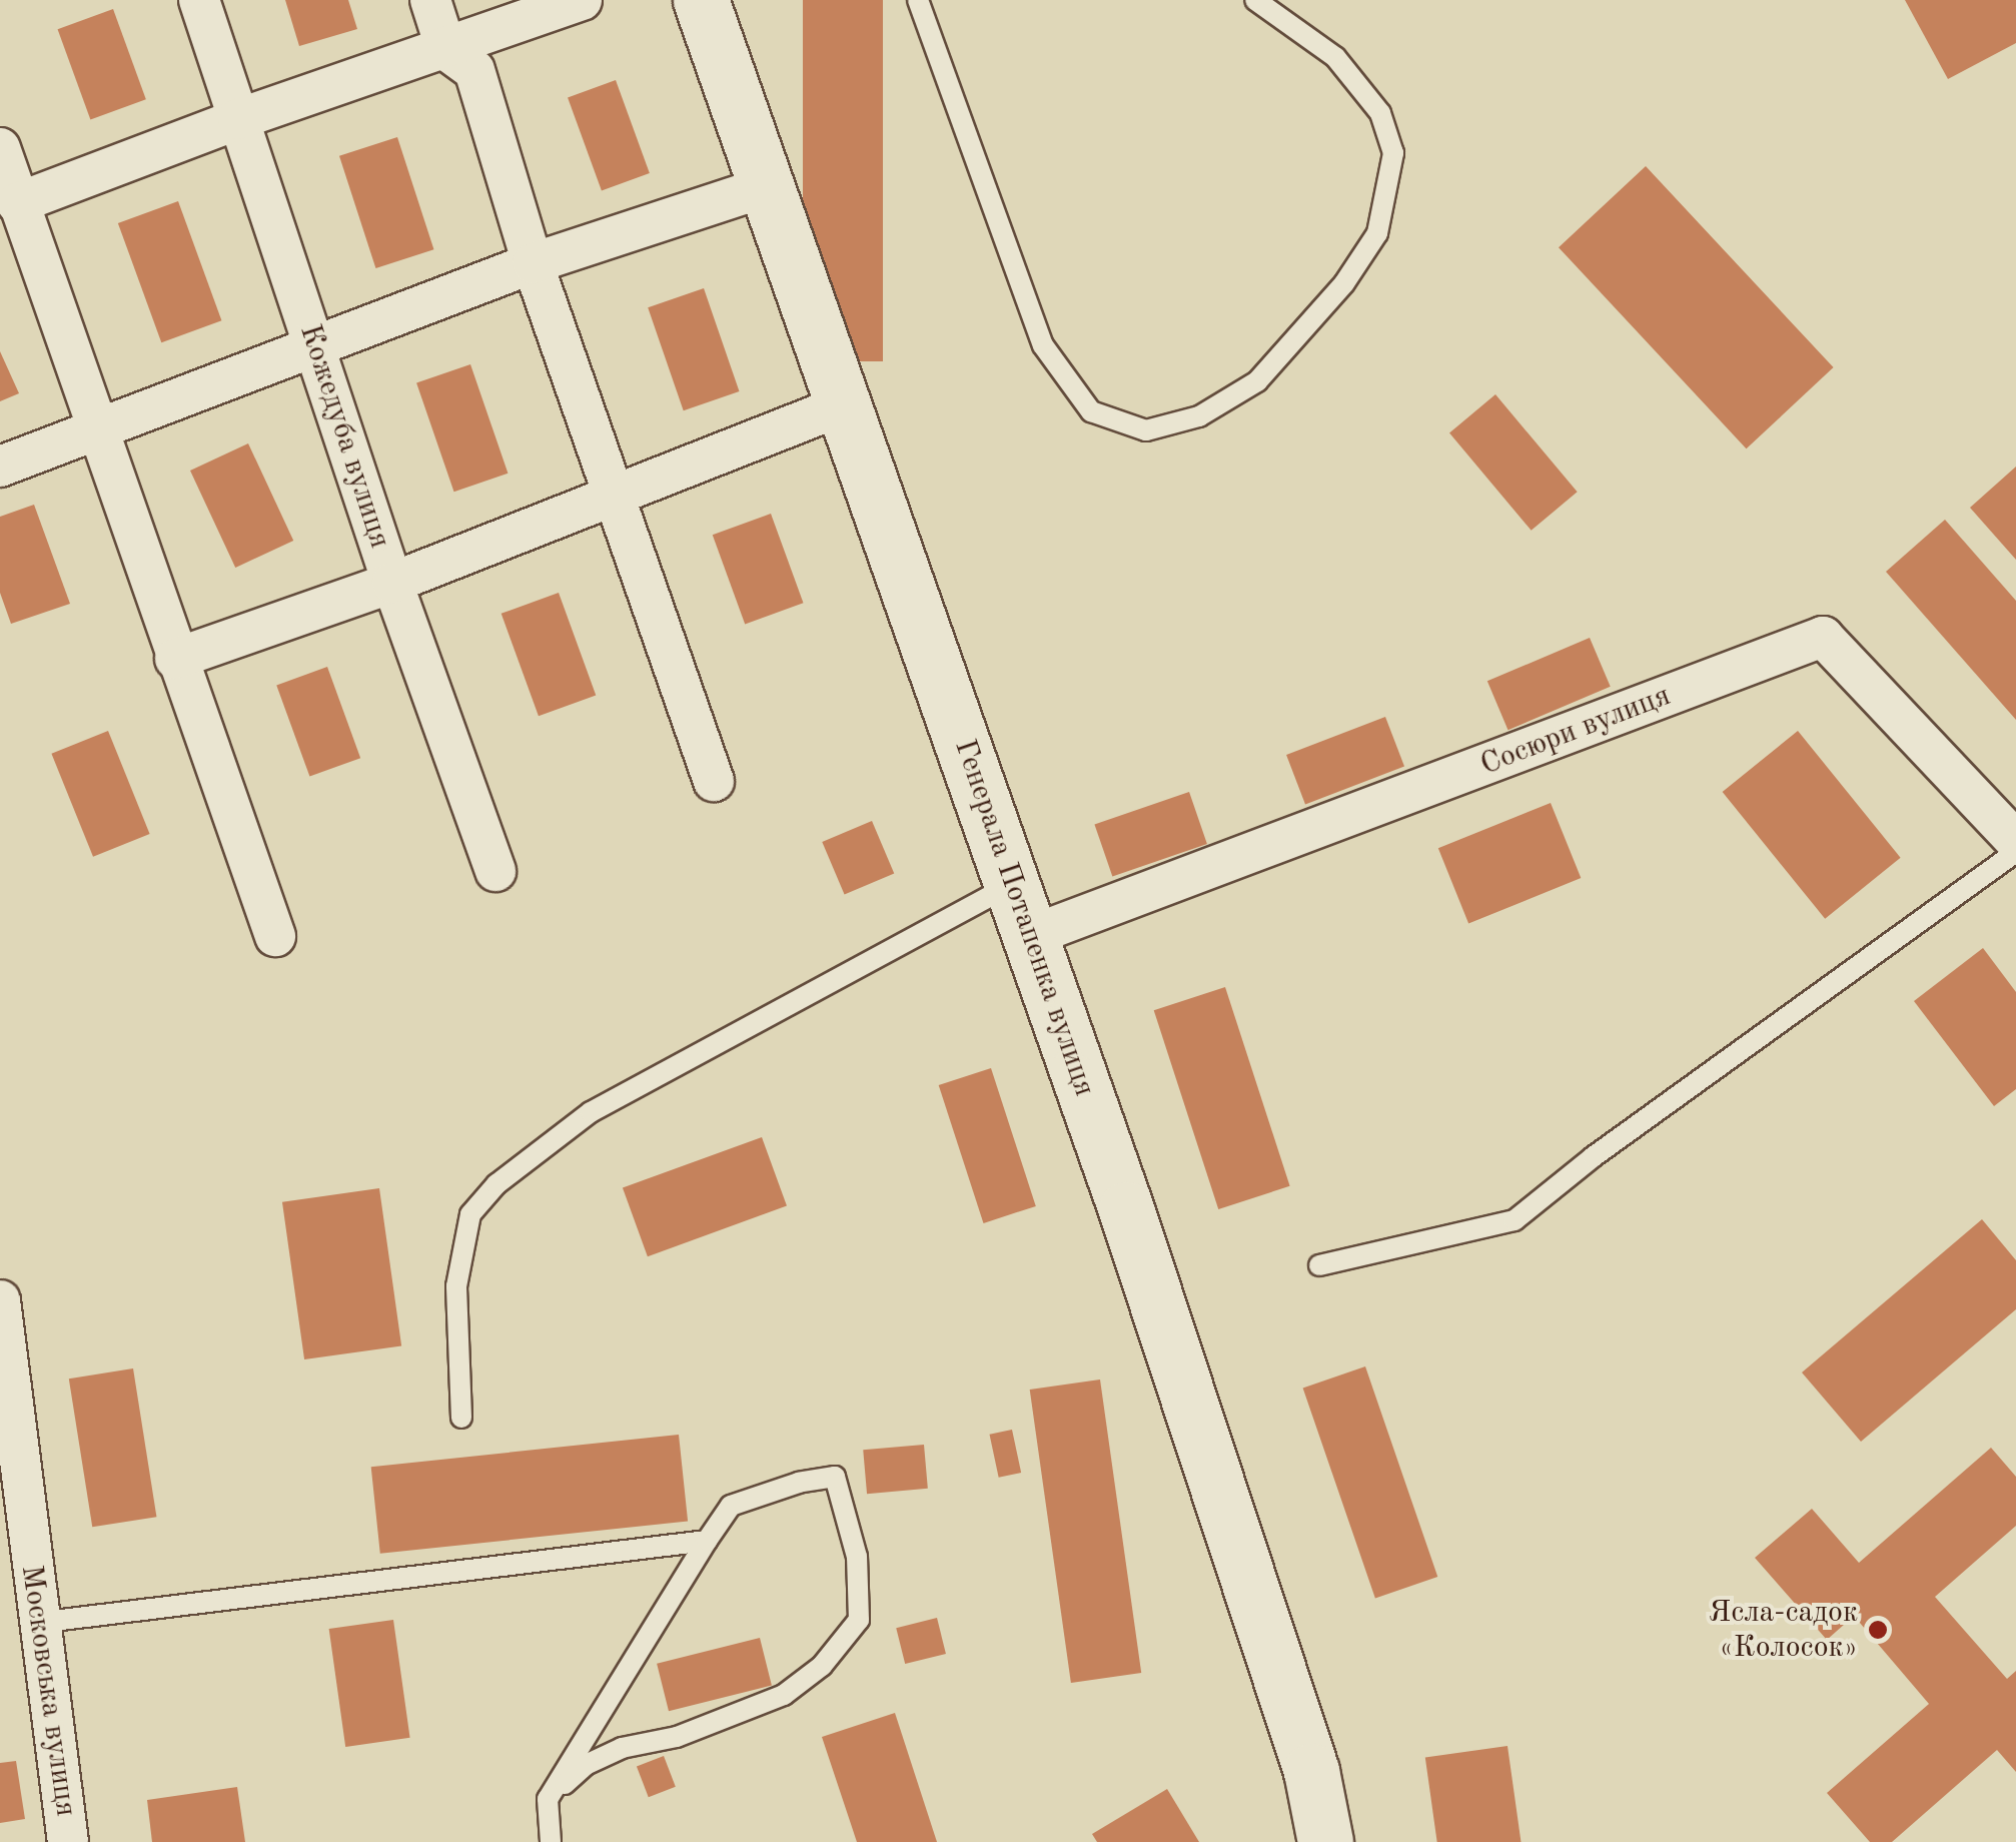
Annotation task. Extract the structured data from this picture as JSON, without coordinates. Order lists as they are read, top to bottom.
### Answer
{
  "streets": {
    "main road": ["Генерала Потапенка вулиця"],
    "street": ["Кожедуба вулиця", "Сосюри вулиця", "Московська вулиця"]
  },
  "crossings": [
    ["Сосюри вулиця", "Генерала Потапенка вулиця"]
  ],
  "places": ["Ясла-садок «Колосок»"]
}
